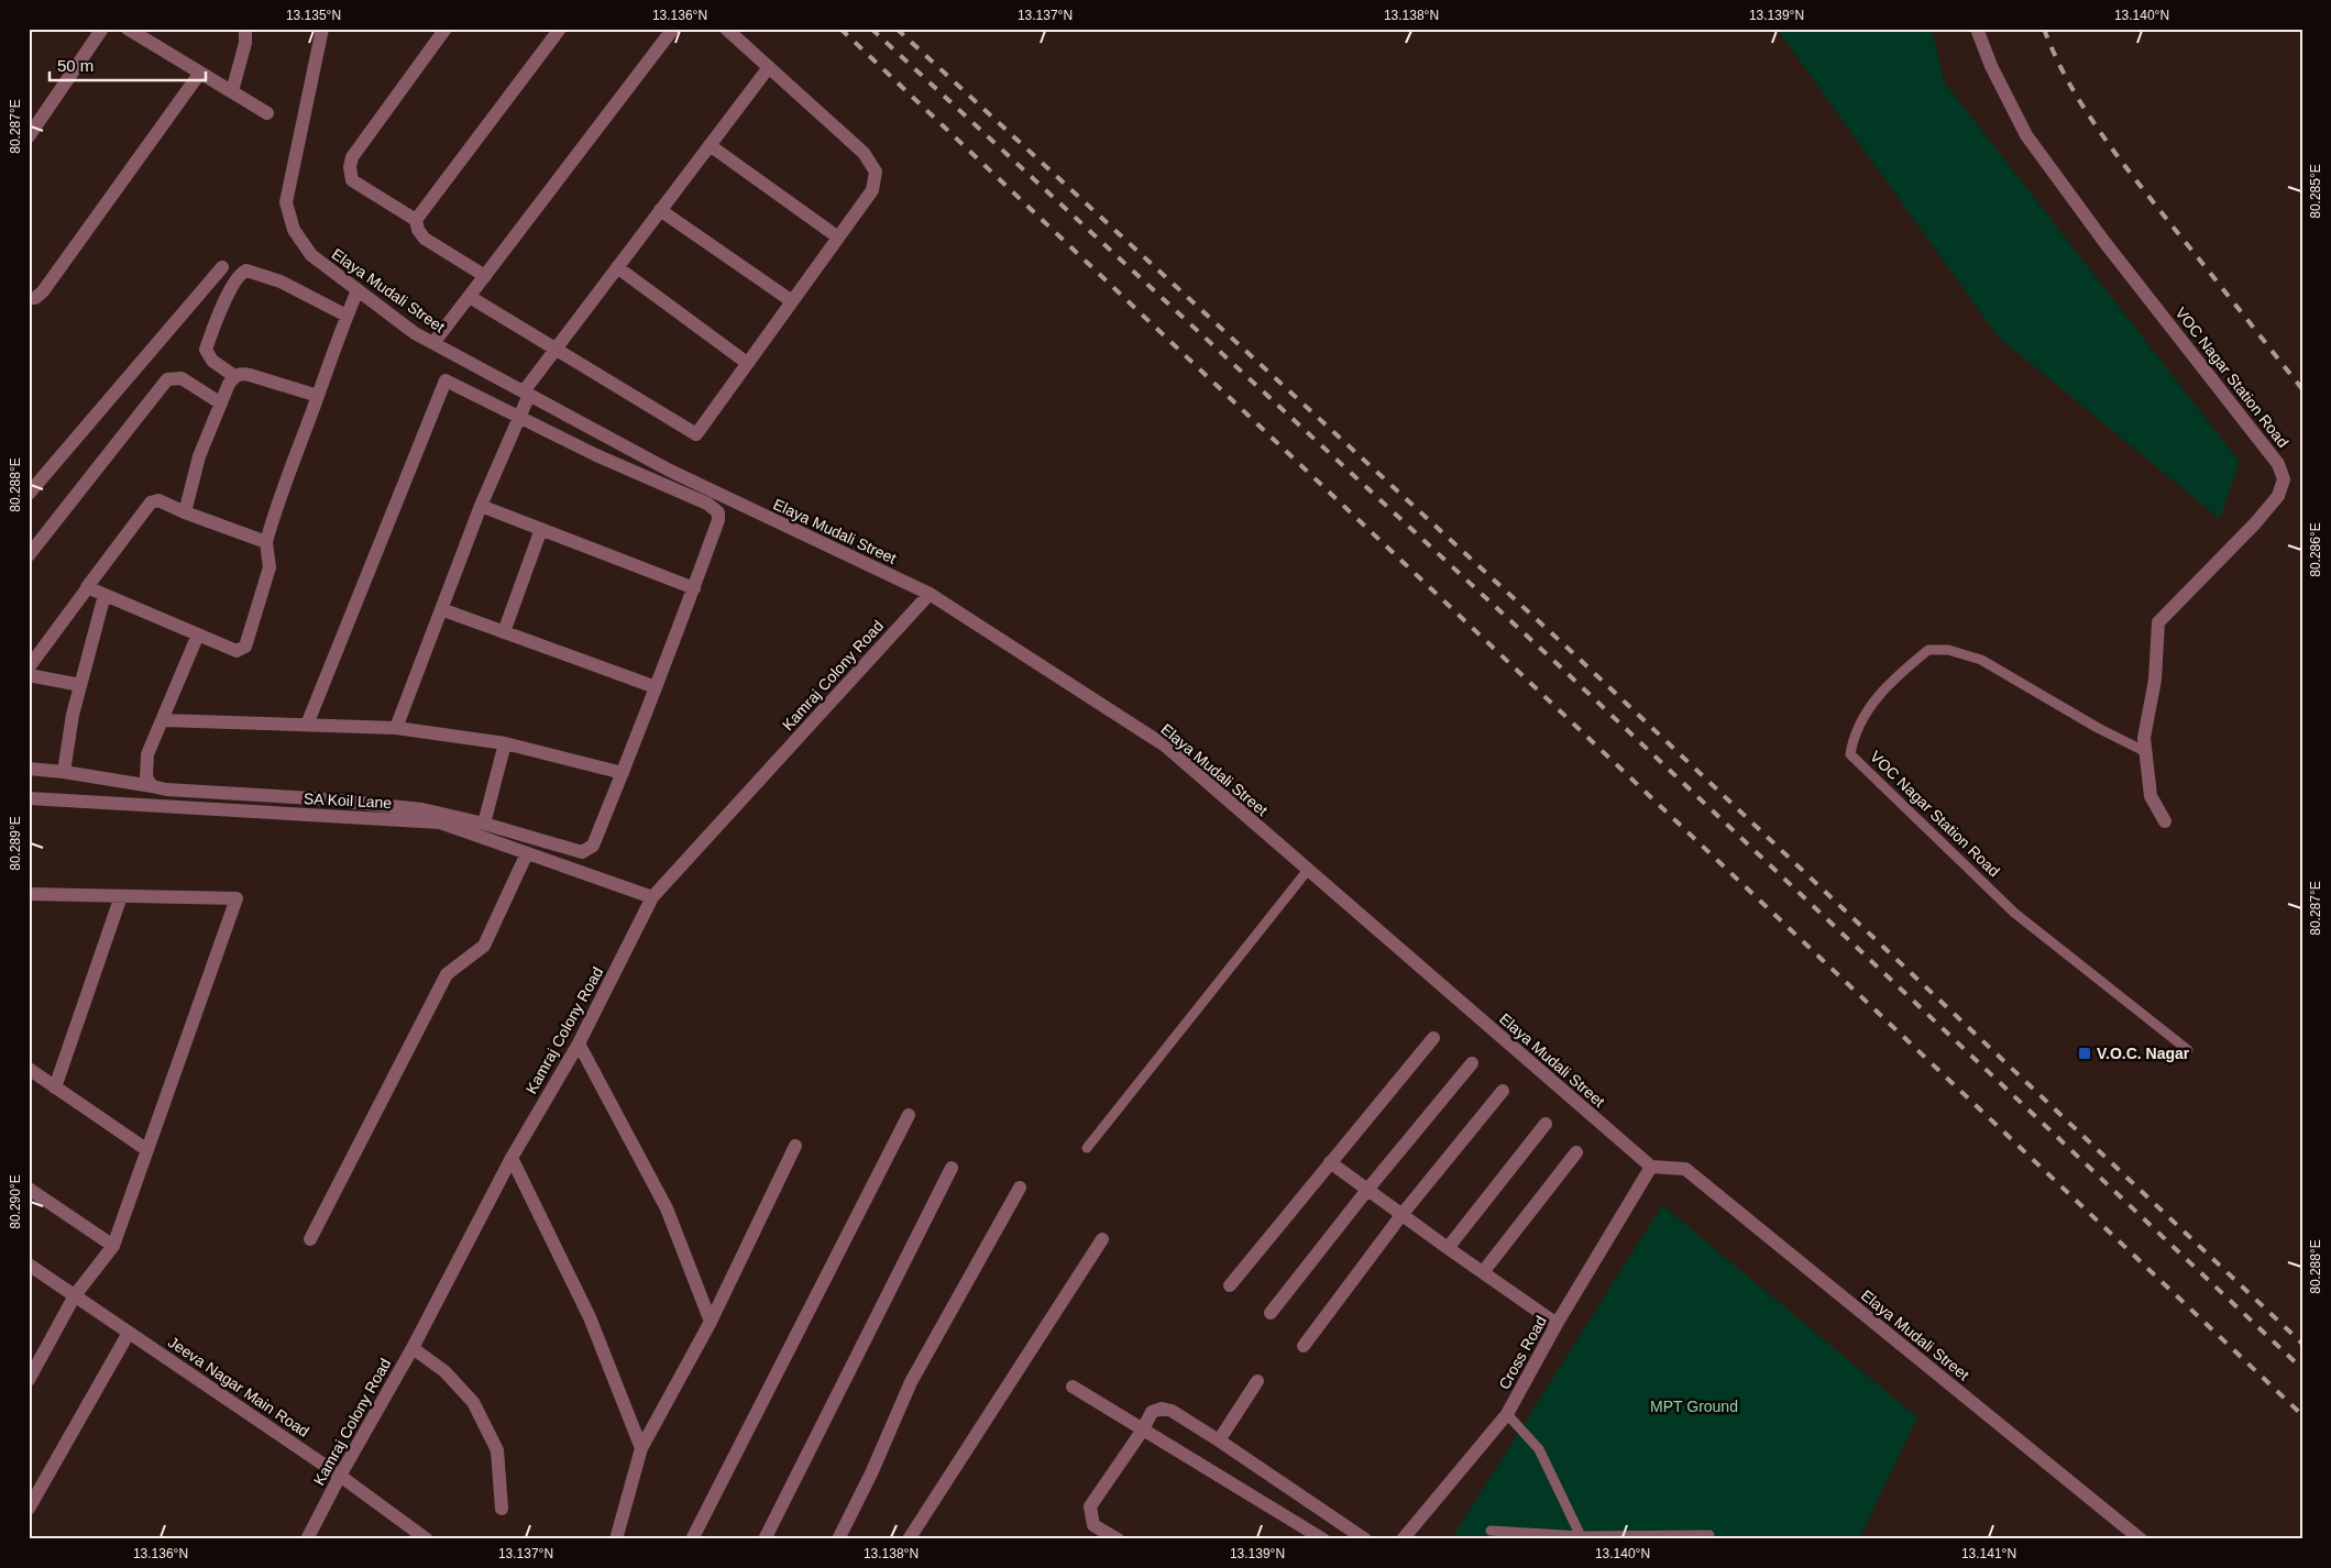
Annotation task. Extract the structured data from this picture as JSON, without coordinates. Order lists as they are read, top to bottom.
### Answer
{
  "streets": {
    "street": [
      "Elaya Mudali Street",
      "VOC Nagar Station Road",
      "Kamraj Colony Road",
      "SA Koil Lane",
      "Cross Road",
      "Jeeva Nagar Main Road"
    ]
  },
  "crossings": [
    ["Elaya Mudali Street", "Kamraj Colony Road"],
    ["Elaya Mudali Street", "Cross Road"],
    ["Kamraj Colony Road", "SA Koil Lane"],
    ["Kamraj Colony Road", "Jeeva Nagar Main Road"]
  ],
  "parks": ["MPT Ground"],
  "places": {
    "transit": ["V.O.C. Nagar"]
  },
  "scale_bar": "50 m",
  "coordinates": [
    "13.135°N",
    "13.136°N",
    "13.137°N",
    "13.138°N",
    "13.139°N",
    "13.140°N",
    "80.287°E",
    "80.285°E",
    "80.288°E",
    "80.286°E",
    "80.289°E",
    "80.290°E",
    "13.141°N"
  ]
}
